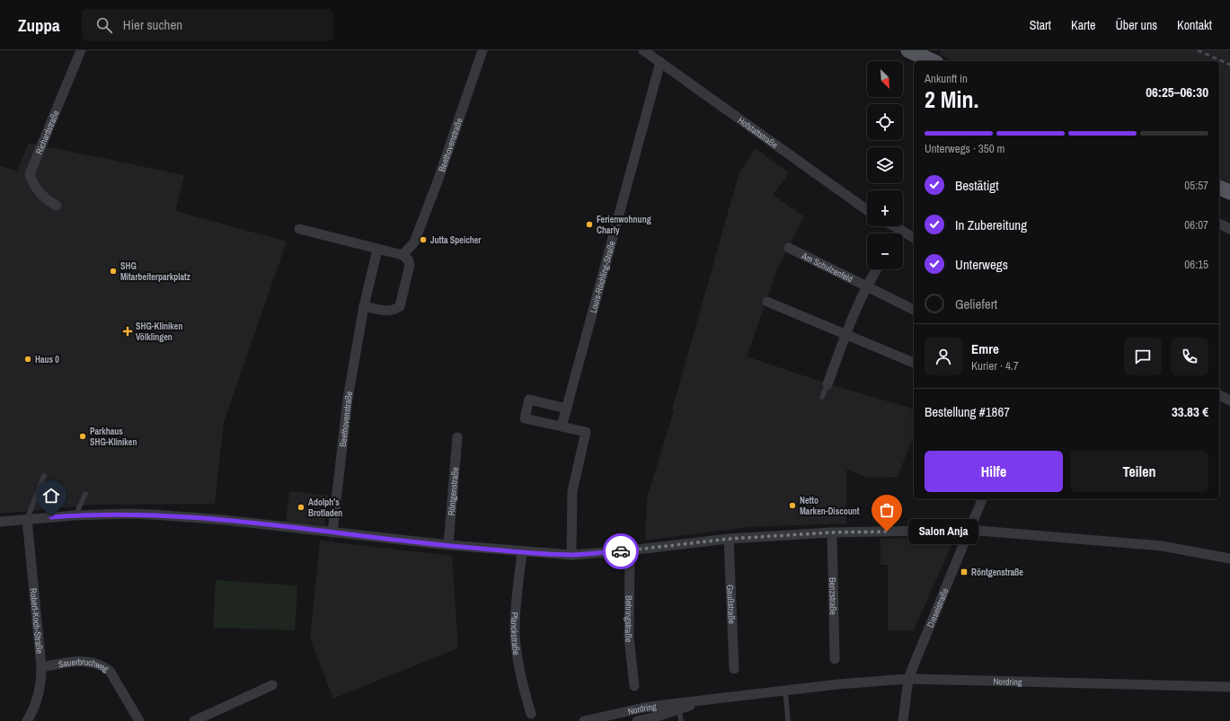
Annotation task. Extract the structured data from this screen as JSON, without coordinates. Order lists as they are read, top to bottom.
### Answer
{
  "streets": {
    "street": [
      "Richardstraße",
      "Hofstattstraße",
      "Beethovenstraße",
      "Am Schulzenfeld",
      "Louis-Röchling-Straße",
      "Röntgenstraße",
      "Benzstraße",
      "Gaußstraße",
      "Dieselstraße",
      "Behringstraße",
      "Robert-Koch-Straße",
      "Planckstraße",
      "Sauerbruchweg",
      "Nordring"
    ]
  },
  "crossings": [
    ["Hofstattstraße", "Louis-Röchling-Straße"],
    ["Dieselstraße", "Nordring"],
    ["Robert-Koch-Straße", "Sauerbruchweg"]
  ],
  "places": {
    "other": [
      "Ferienwohnung Charly",
      "Jutta Speicher",
      "SHG Mitarbeiterparkplatz",
      "Haus 0",
      "Parkhaus SHG-Kliniken",
      "Netto Marken-Discount",
      "Adolph's Brotladen",
      "Salon Anja"
    ],
    "health": ["SHG-Kliniken Völklingen"],
    "transit": ["Röntgenstraße"]
  },
  "north": "bottom right",
  "page": {
    "header": "Zuppa",
    "search": "Hier suchen",
    "nav": [
      "Start",
      "Karte",
      "Über uns",
      "Kontakt"
    ],
    "map_buttons": ["+", "−"],
    "heading": ["2 Min.", "Ankunft in", "06:25–06:30"],
    "panel": [
      "Emre",
      "Kurier · 4.7",
      "Bestellung #1867",
      "33.83 €"
    ],
    "bar": "Unterwegs · 350 m",
    "list": [
      ["Bestätigt", "05:57"],
      ["In Zubereitung", "06:07"],
      ["Unterwegs", "06:15"],
      "Geliefert"
    ],
    "buttons": ["Hilfe", "Teilen"],
    "bubble": "Salon Anja"
  }
}
